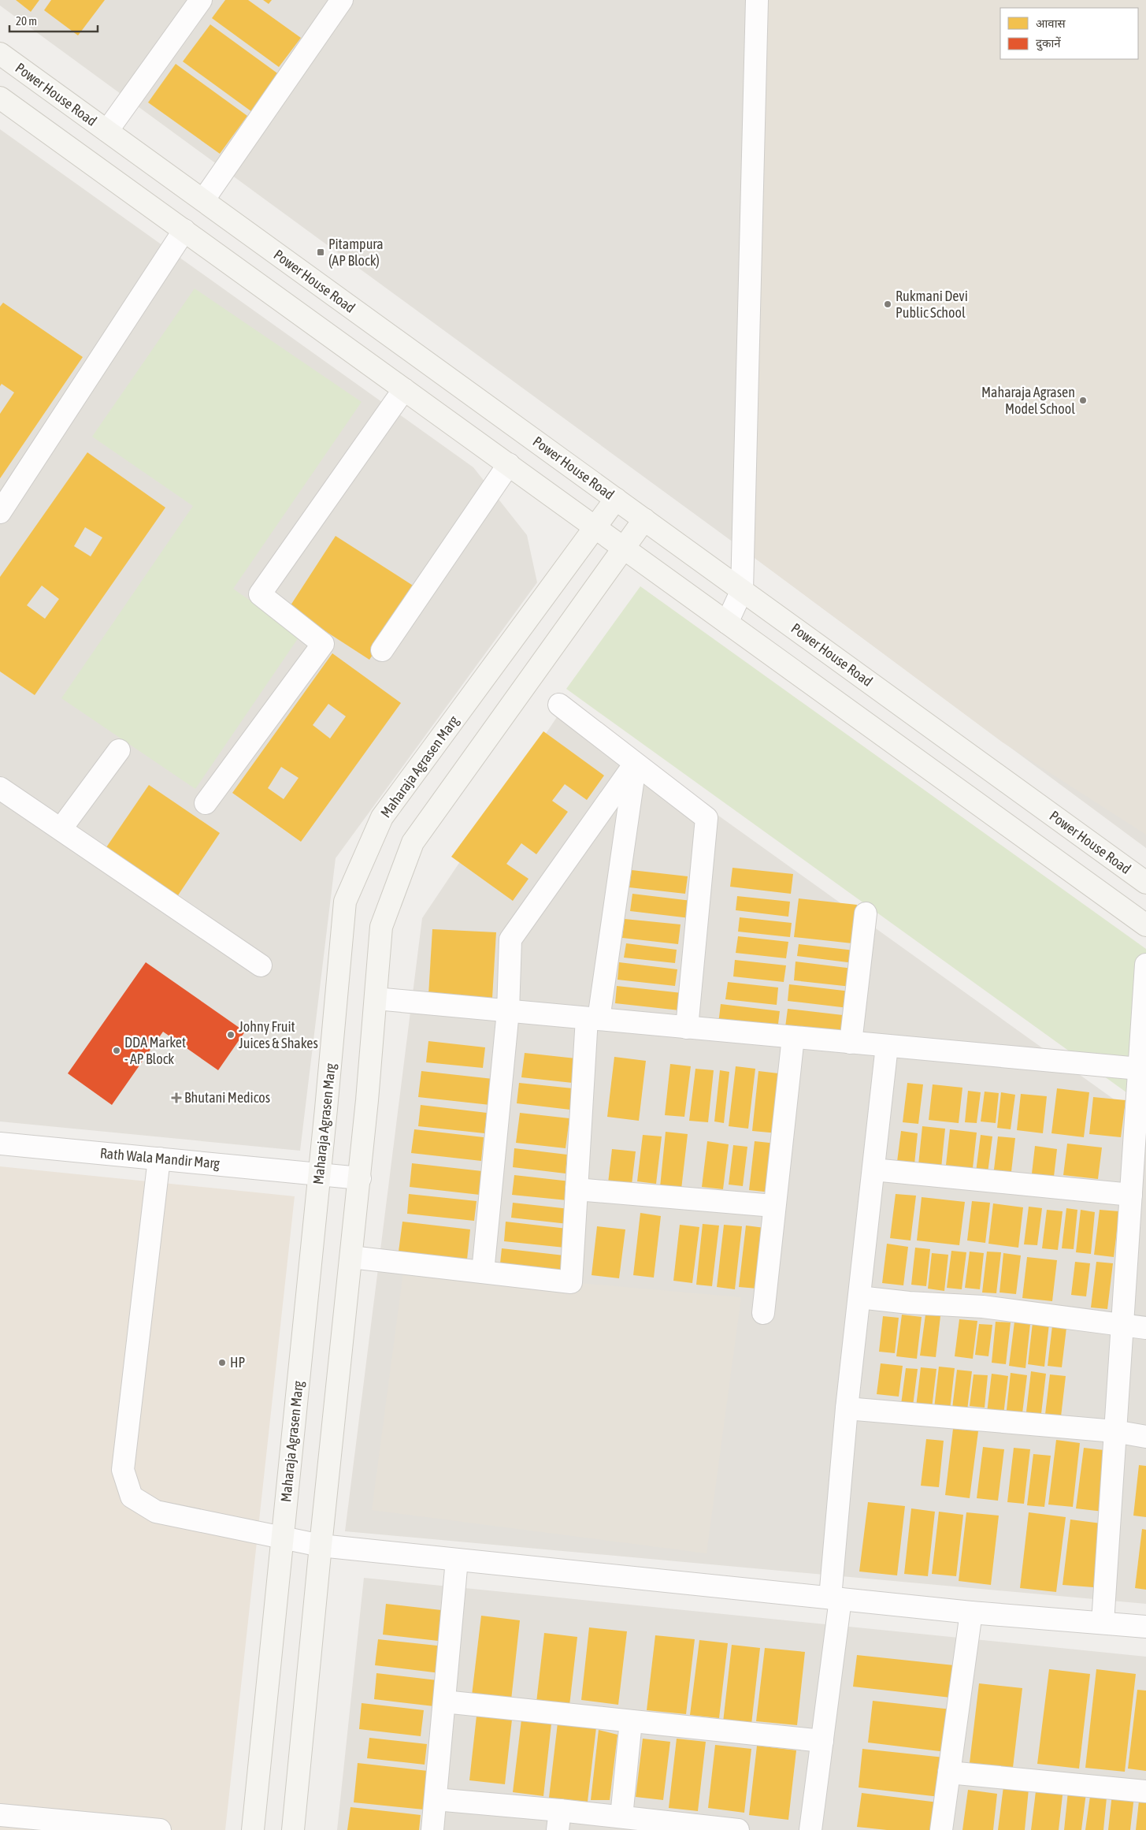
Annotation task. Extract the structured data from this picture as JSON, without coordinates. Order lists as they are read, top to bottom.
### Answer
{
  "streets": {
    "street": ["Power House Road", "Maharaja Agrasen Marg", "Rath Wala Mandir Marg"]
  },
  "crossings": [
    ["Power House Road", "Maharaja Agrasen Marg"],
    ["Maharaja Agrasen Marg", "Rath Wala Mandir Marg"]
  ],
  "places": {
    "transit": ["Pitampura (AP Block)"],
    "other": [
      "Rukmani Devi Public School",
      "Maharaja Agrasen Model School",
      "Johny Fruit Juices & Shakes",
      "DDA Market - AP Block",
      "HP"
    ],
    "health": ["Bhutani Medicos"]
  },
  "legend": ["आवास", "दुकानें"],
  "scale_bar": "20 m"
}
